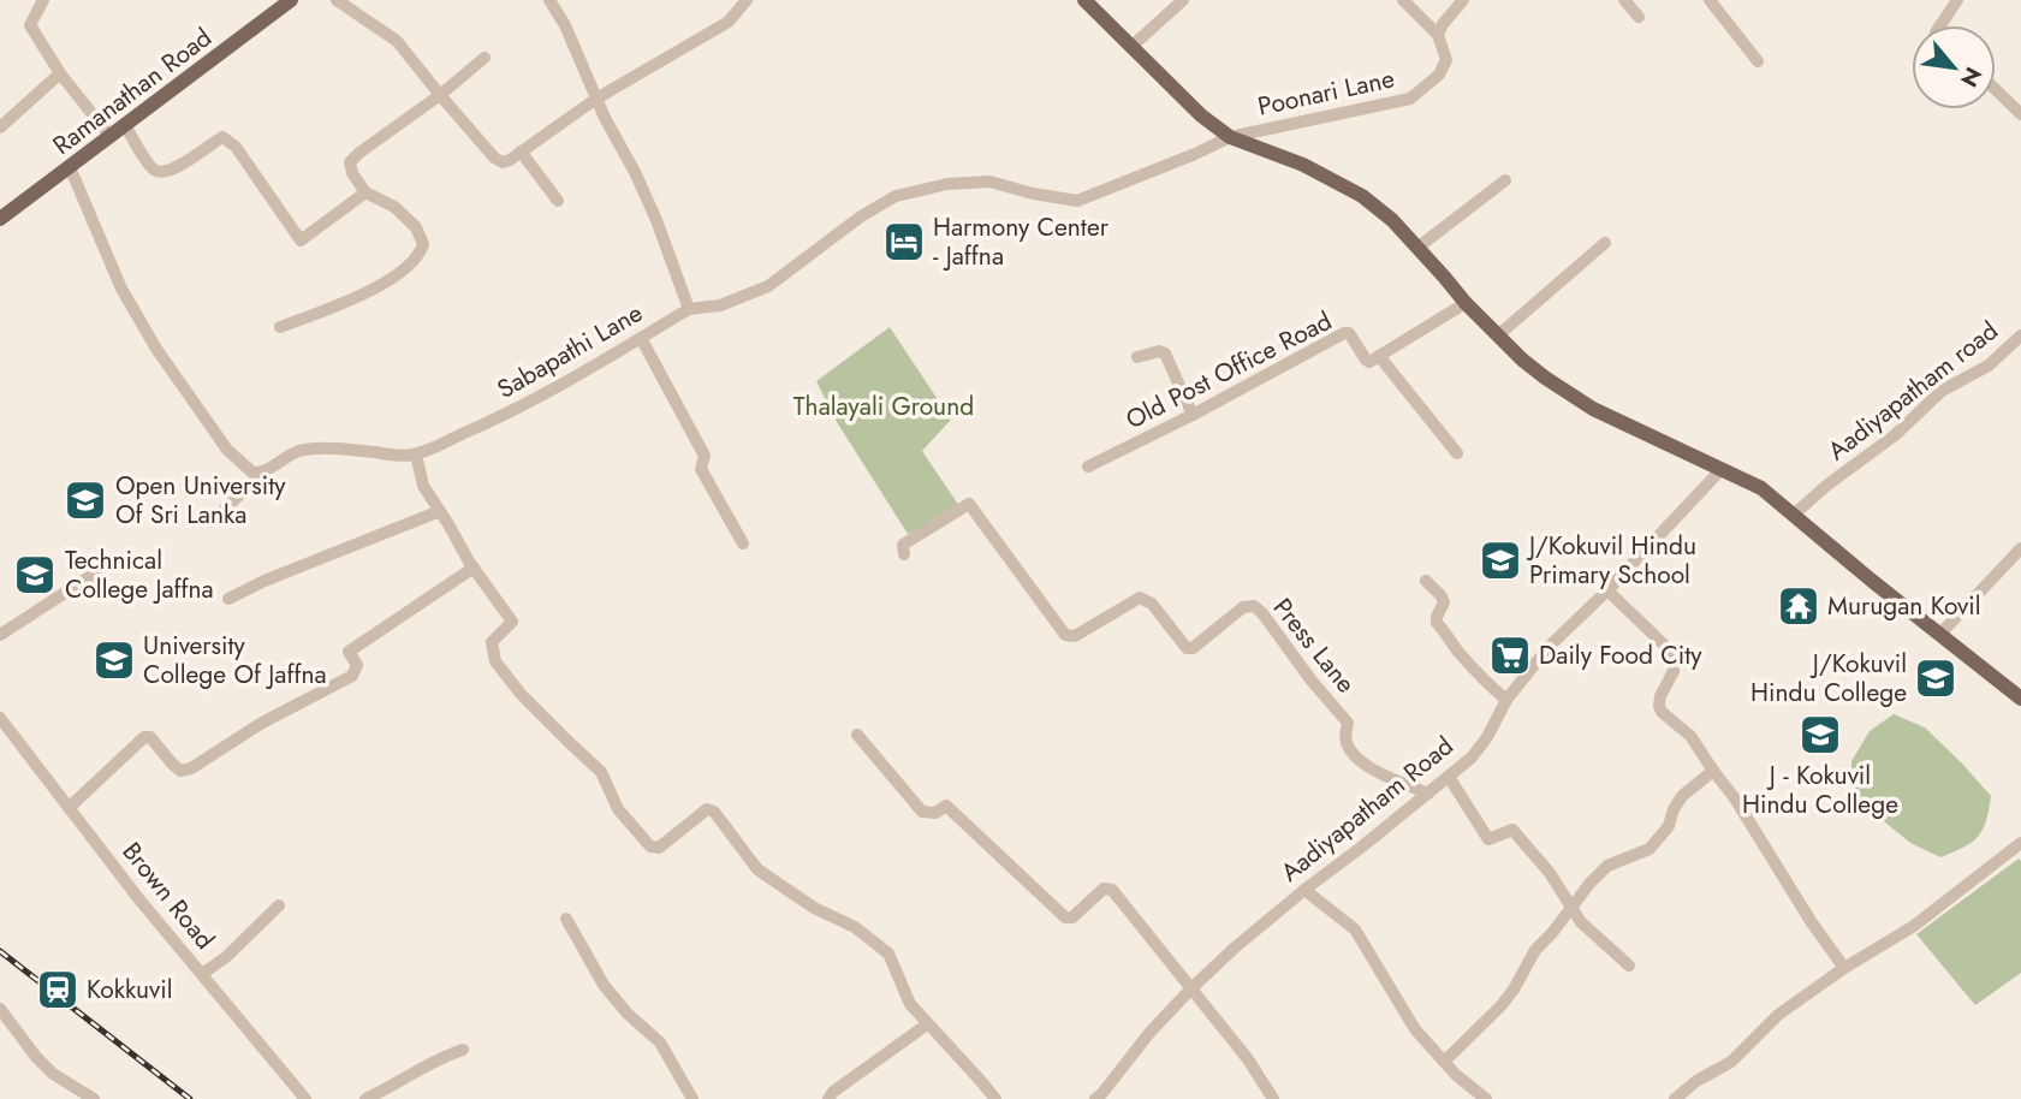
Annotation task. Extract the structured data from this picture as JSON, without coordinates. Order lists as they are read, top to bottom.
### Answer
{
  "streets": {
    "main road": ["Ramanathan Road"],
    "street": [
      "Poonari Lane",
      "Sabapathi Lane",
      "Old Post Office Road",
      "Aadiyapatham road",
      "Press Lane",
      "Aadiyapatham Road",
      "Brown Road"
    ]
  },
  "crossings": [
    ["Poonari Lane", "Sabapathi Lane"],
    ["Press Lane", "Aadiyapatham Road"]
  ],
  "parks": ["Thalayali Ground"],
  "places": {
    "hotel": ["Harmony Center - Jaffna"],
    "school or university": [
      "Open University Of Sri Lanka",
      "J/Kokuvil Hindu Primary School",
      "Technical College Jaffna",
      "University College Of Jaffna",
      "J/Kokuvil Hindu College",
      "J - Kokuvil Hindu College"
    ],
    "temple": ["Murugan Kovil"],
    "supermarket": ["Daily Food City"],
    "station": ["Kokkuvil"]
  },
  "north": "bottom right"
}
